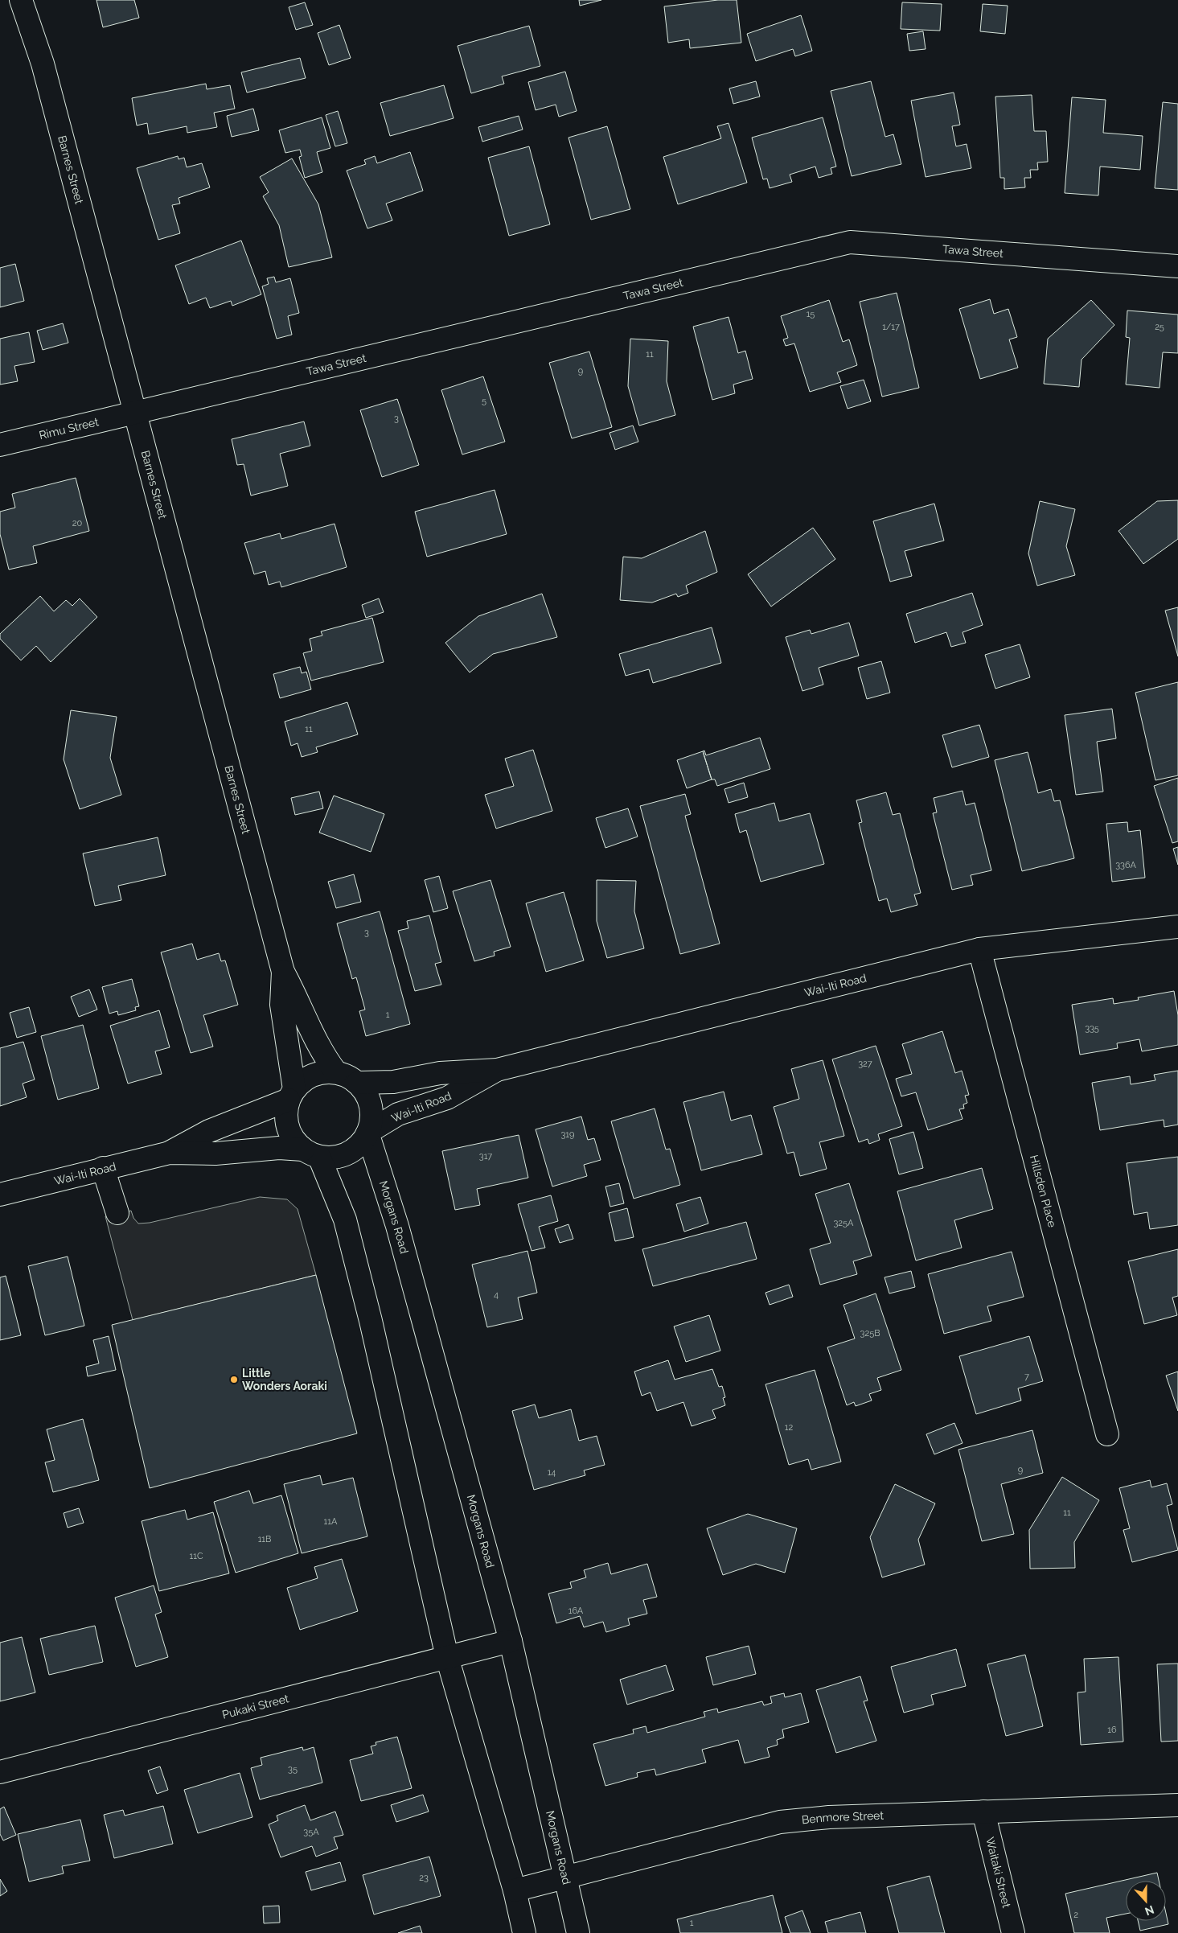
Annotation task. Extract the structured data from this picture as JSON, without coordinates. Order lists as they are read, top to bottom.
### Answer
{
  "streets": {
    "street": [
      "Barnes Street",
      "Tawa Street",
      "Rimu Street",
      "Wai-Iti Road",
      "Hillsden Place",
      "Morgans Road",
      "Pukaki Street",
      "Benmore Street",
      "Waitaki Street"
    ]
  },
  "crossings": [
    ["Barnes Street", "Tawa Street"],
    ["Barnes Street", "Rimu Street"],
    ["Barnes Street", "Wai-Iti Road"],
    ["Barnes Street", "Morgans Road"],
    ["Tawa Street", "Rimu Street"],
    ["Wai-Iti Road", "Hillsden Place"],
    ["Wai-Iti Road", "Morgans Road"],
    ["Morgans Road", "Pukaki Street"],
    ["Morgans Road", "Benmore Street"],
    ["Benmore Street", "Waitaki Street"]
  ],
  "places": ["Little Wonders Aoraki"],
  "house_numbers": [
    "15",
    "1/17",
    "25",
    "11",
    "9",
    "5",
    "3",
    "20",
    "11",
    "336A",
    "3",
    "1",
    "335",
    "327",
    "319",
    "317",
    "325A",
    "4",
    "325B",
    "7",
    "12",
    "9",
    "14",
    "11",
    "11A",
    "11B",
    "11C",
    "16A",
    "16",
    "35",
    "35A",
    "23",
    "2",
    "1"
  ],
  "north": "bottom"
}
